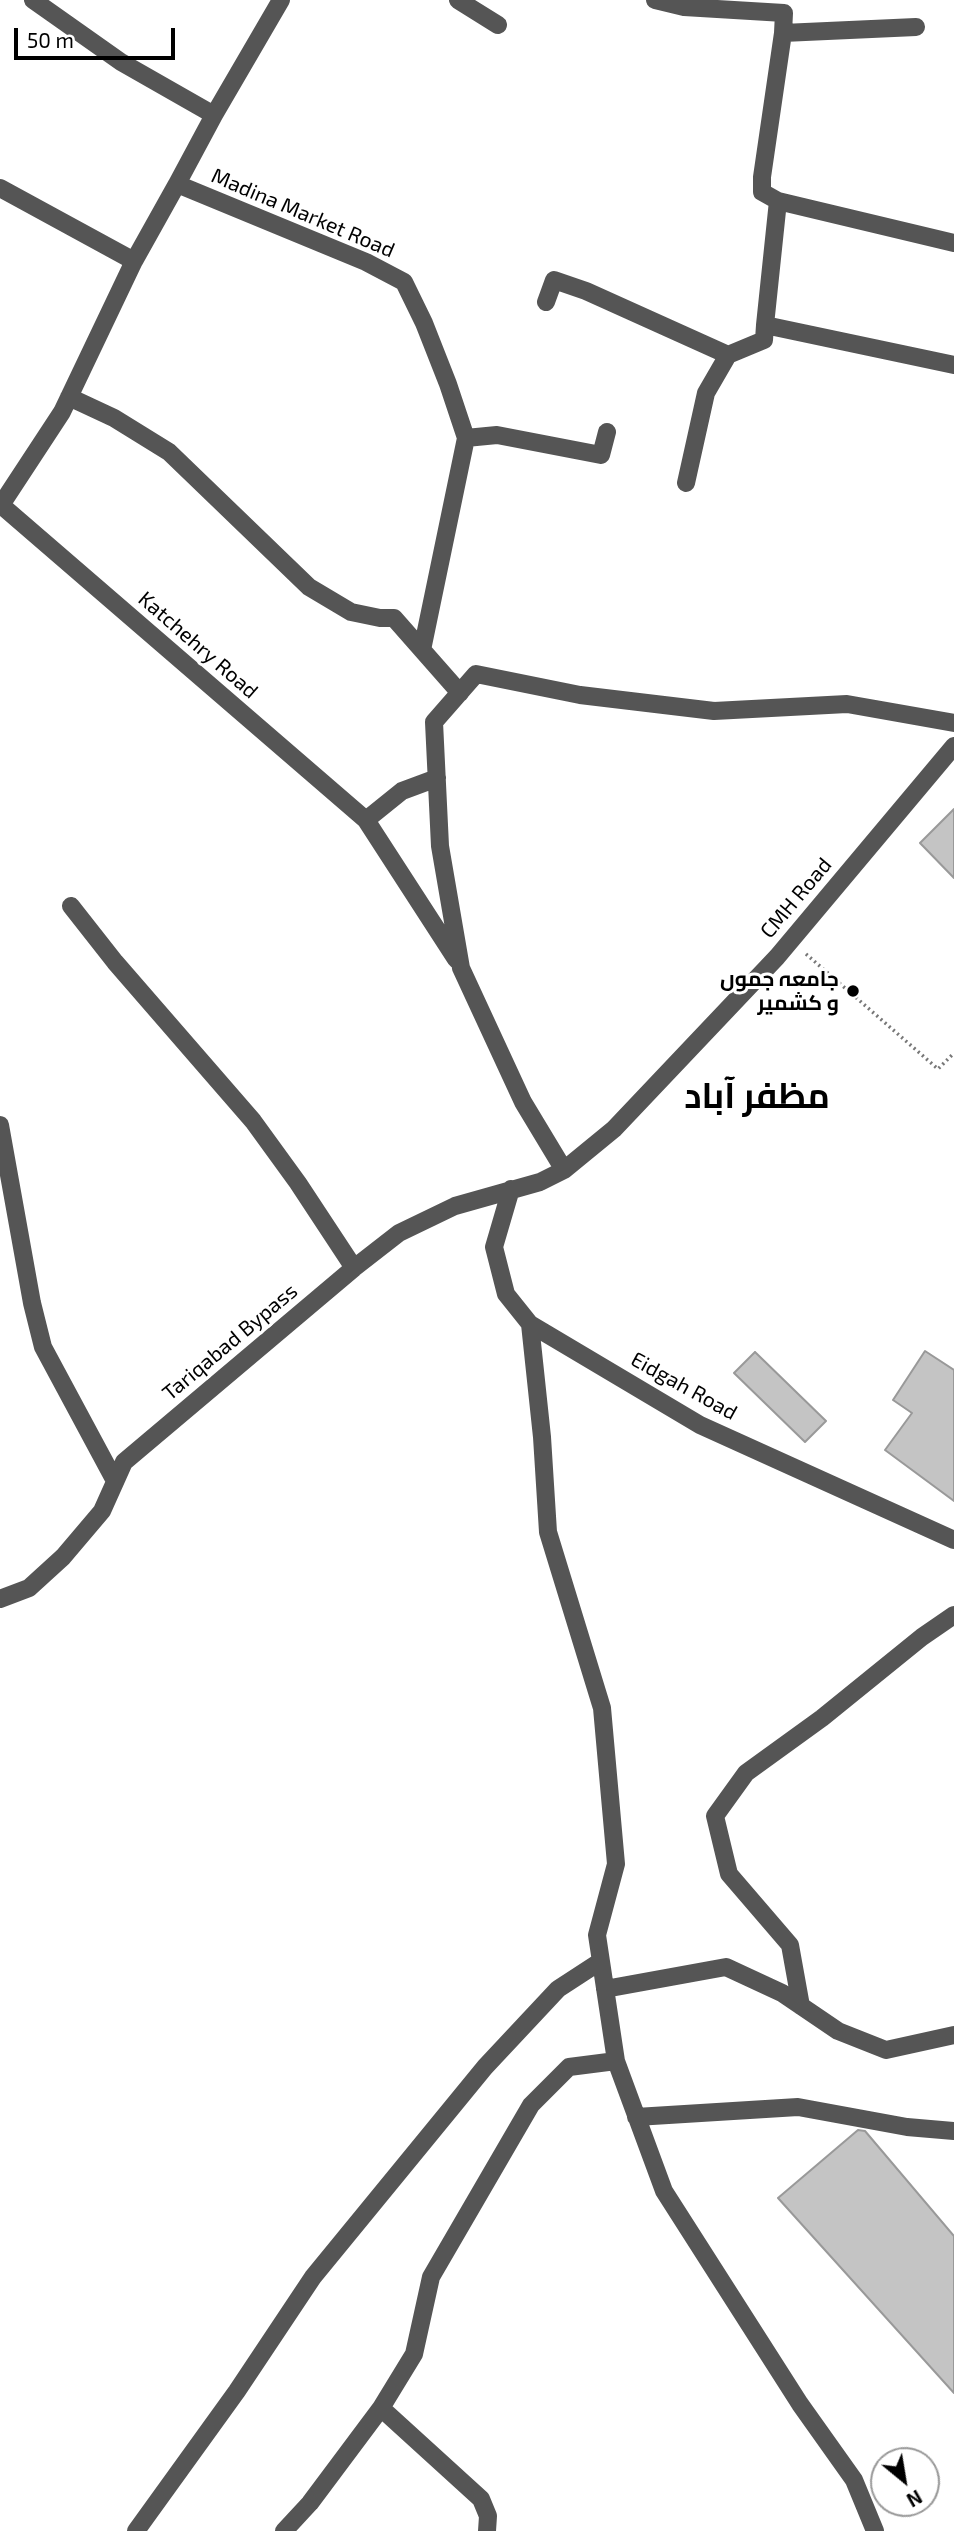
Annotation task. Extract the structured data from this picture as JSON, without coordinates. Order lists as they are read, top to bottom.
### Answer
{
  "streets": {
    "street": [
      "Madina Market Road",
      "Katchehry Road",
      "CMH Road",
      "Tariqabad Bypass",
      "Eidgah Road"
    ]
  },
  "crossings": [
    ["CMH Road", "Tariqabad Bypass"],
    ["Tariqabad Bypass", "Eidgah Road"]
  ],
  "districts": ["مظفر آباد"],
  "places": ["جامعہ جموں و کشمیر"],
  "scale_bar": "50 m",
  "north": "bottom right"
}
